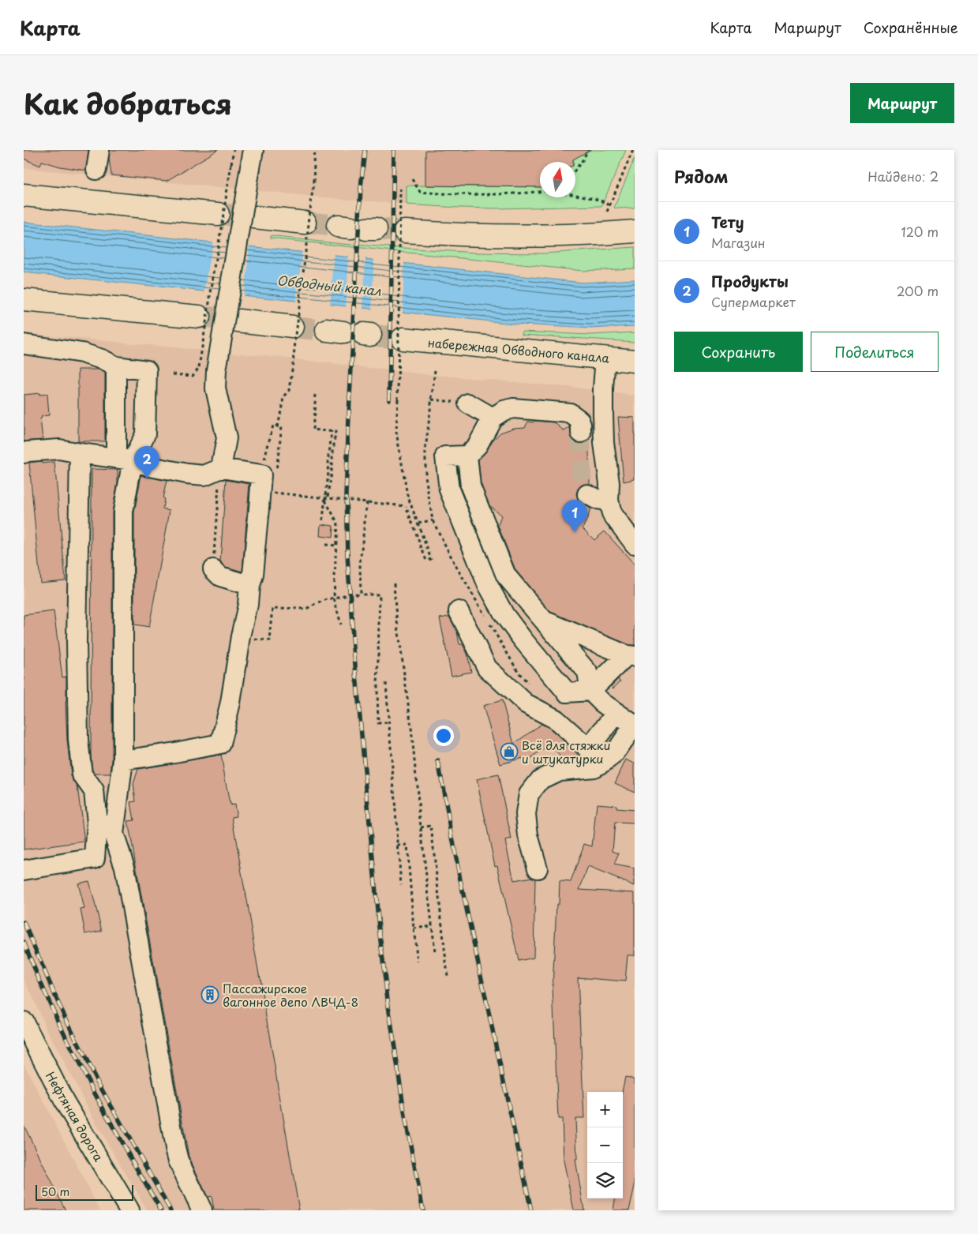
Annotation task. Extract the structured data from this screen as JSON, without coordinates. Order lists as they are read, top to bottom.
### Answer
{
  "streets": {
    "main road": ["набережная Обводного канала"],
    "street": ["Нефтяная дорога"]
  },
  "water": ["Обводный канал"],
  "places": {
    "shop": ["Всё для стяжки и штукатурки"],
    "building": ["Пассажирское вагонное депо ЛВЧД-8"]
  },
  "scale_bar": "50 m",
  "north": "top",
  "page": {
    "header": "Карта",
    "nav": ["Карта", "Маршрут", "Сохранённые"],
    "title": "Как добраться",
    "buttons": [
      "Маршрут",
      ["Сохранить", "Поделиться"]
    ],
    "heading": ["Рядом", "Найдено: 2"],
    "list": [
      {
        "mark": "1",
        "name": "Тету",
        "note": "Магазин",
        "value": "120 m"
      },
      {
        "mark": "2",
        "name": "Продукты",
        "note": "Супермаркет",
        "value": "200 m"
      }
    ],
    "pins": ["2", "1"],
    "map_buttons": ["+", "−"],
    "scale": "50 m"
  }
}
